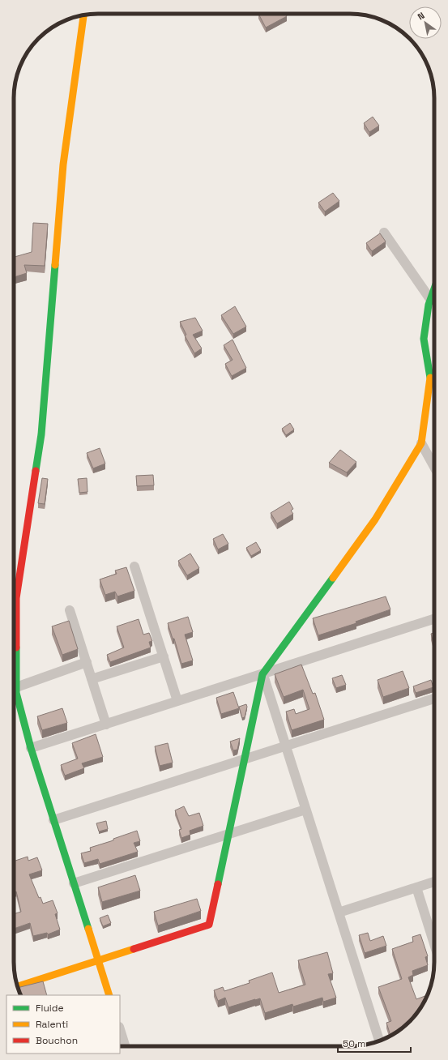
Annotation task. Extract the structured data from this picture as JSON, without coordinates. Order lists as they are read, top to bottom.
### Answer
{
  "legend": ["Fluide", "Ralenti", "Bouchon"],
  "scale_bar": "50 m",
  "north": "top left"
}
